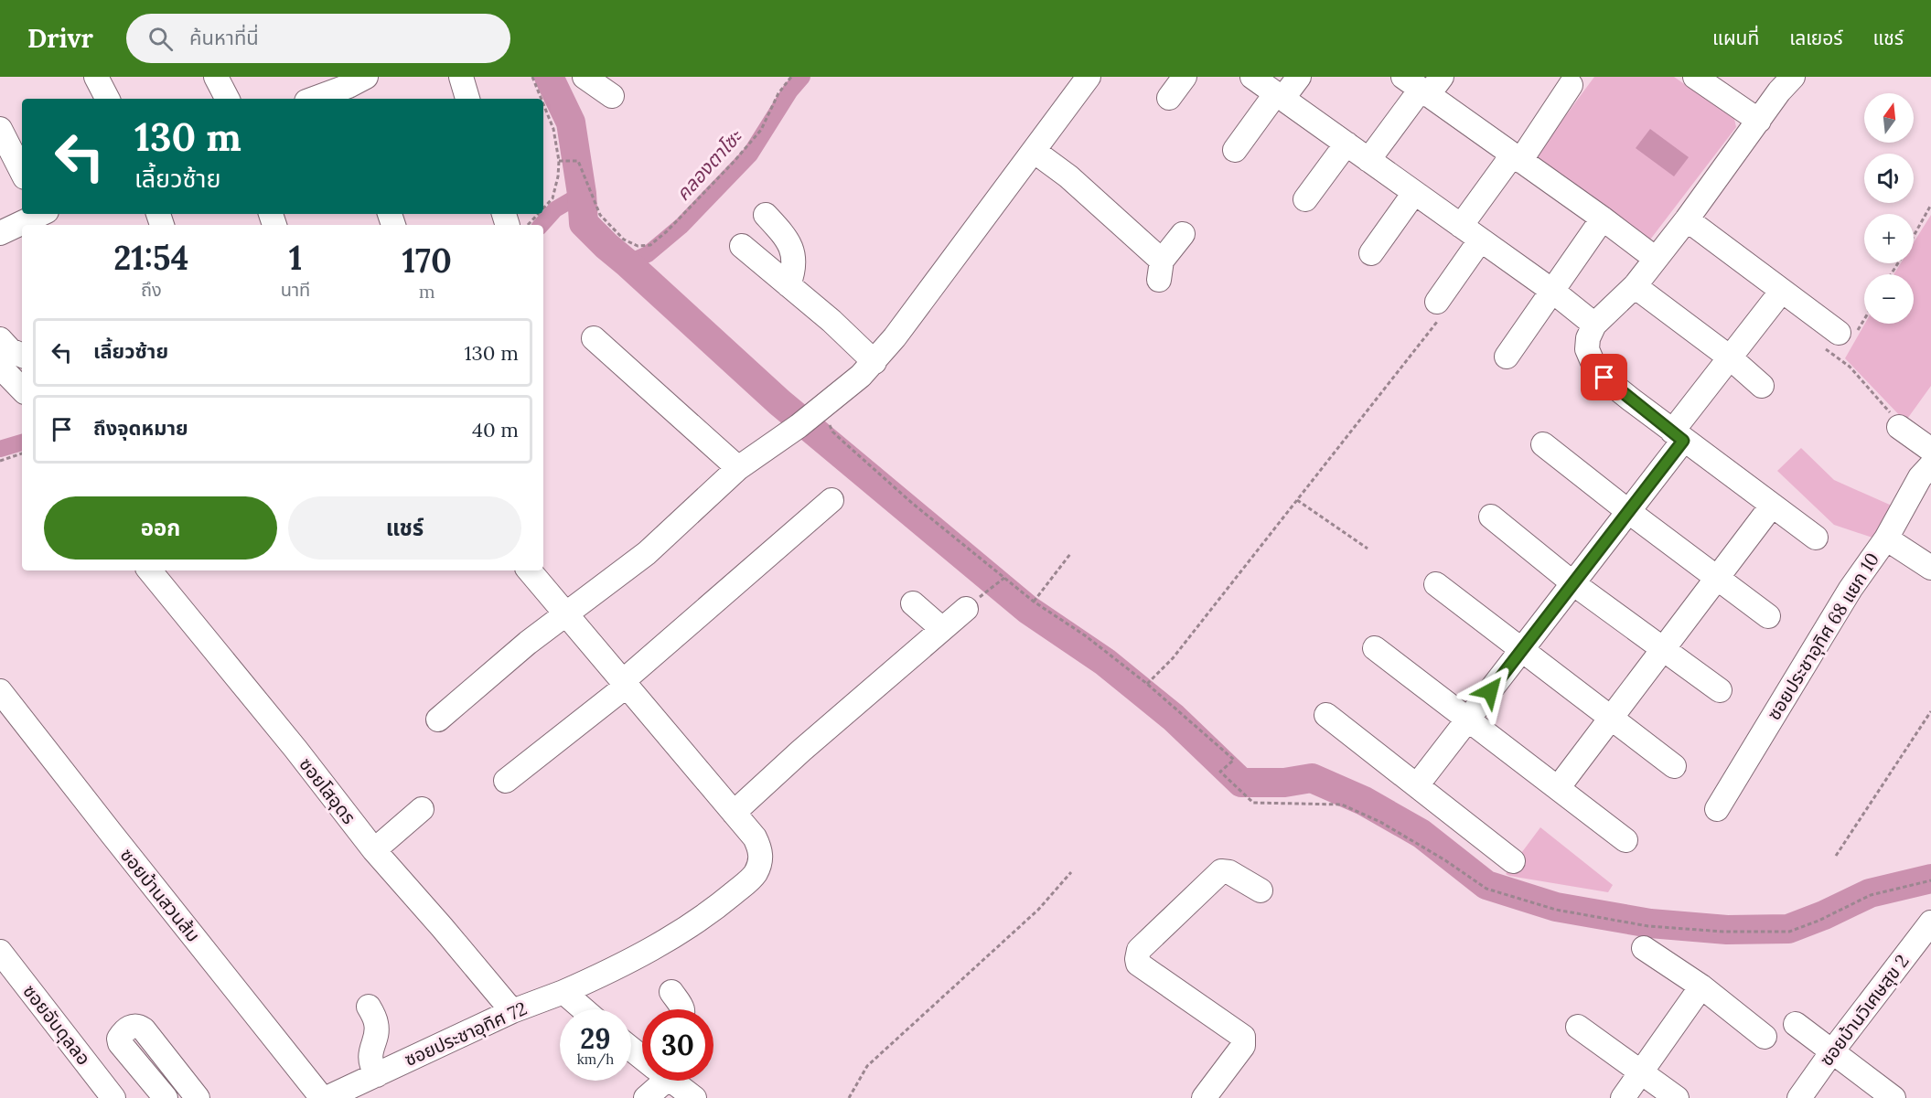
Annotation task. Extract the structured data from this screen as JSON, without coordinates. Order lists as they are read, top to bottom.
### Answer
{
  "streets": {
    "street": [
      "ซอยประชาอุทิศ 68 แยก 10",
      "ซอยโสอุดร",
      "ซอยบ้านสวนส้ม",
      "ซอยบ้านวิเศษสุข 2",
      "ซอยอับดุลลอ",
      "ซอยประชาอุทิศ 72"
    ]
  },
  "crossings": [
    ["ซอยโสอุดร", "ซอยประชาอุทิศ 72"],
    ["ซอยบ้านสวนส้ม", "ซอยประชาอุทิศ 72"]
  ],
  "water": ["คลองตาโซะ"],
  "north": "top",
  "page": {
    "header": "Drivr",
    "search": "ค้นหาที่นี่",
    "nav": ["แผนที่", "เลเยอร์", "แชร์"],
    "map_buttons": ["+", "−"],
    "turn": ["130 m", "เลี้ยวซ้าย"],
    "eta": [
      "21:54",
      "ถึง",
      "1",
      "นาที",
      "170",
      "m"
    ],
    "list": [
      {
        "name": "เลี้ยวซ้าย",
        "value": "130 m"
      },
      {
        "name": "ถึงจุดหมาย",
        "value": "40 m"
      }
    ],
    "buttons": ["ออก", "แชร์"],
    "speed": "29 km/h",
    "limit": "30"
  }
}
